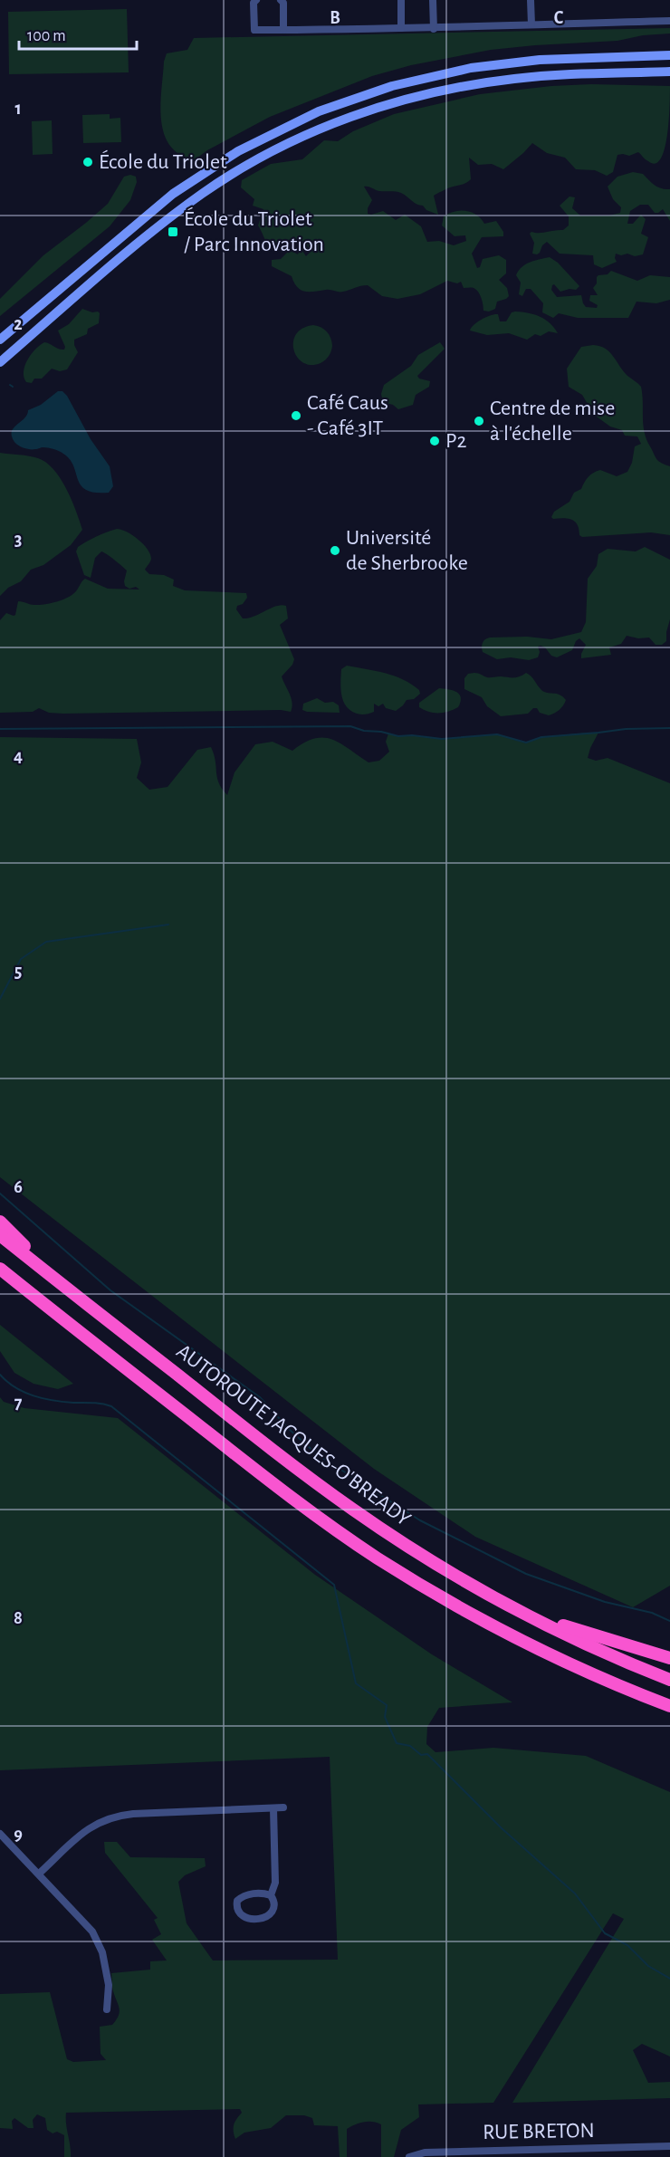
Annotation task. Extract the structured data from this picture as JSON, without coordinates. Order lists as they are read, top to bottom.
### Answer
{
  "streets": {
    "highway": ["AUTOROUTE JACQUES-O'BREADY"],
    "street": ["RUE BRETON"]
  },
  "places": {
    "other": [
      "École du Triolet",
      "Café Caus - Café 3IT",
      "Centre de mise à l'échelle",
      "P2",
      "Université de Sherbrooke"
    ],
    "transit": ["École du Triolet / Parc Innovation"]
  },
  "scale_bar": "100 m",
  "grid": {
    "columns": ["B", "C"],
    "rows": [
      "1",
      "2",
      "3",
      "4",
      "5",
      "6",
      "7",
      "8",
      "9"
    ]
  }
}
